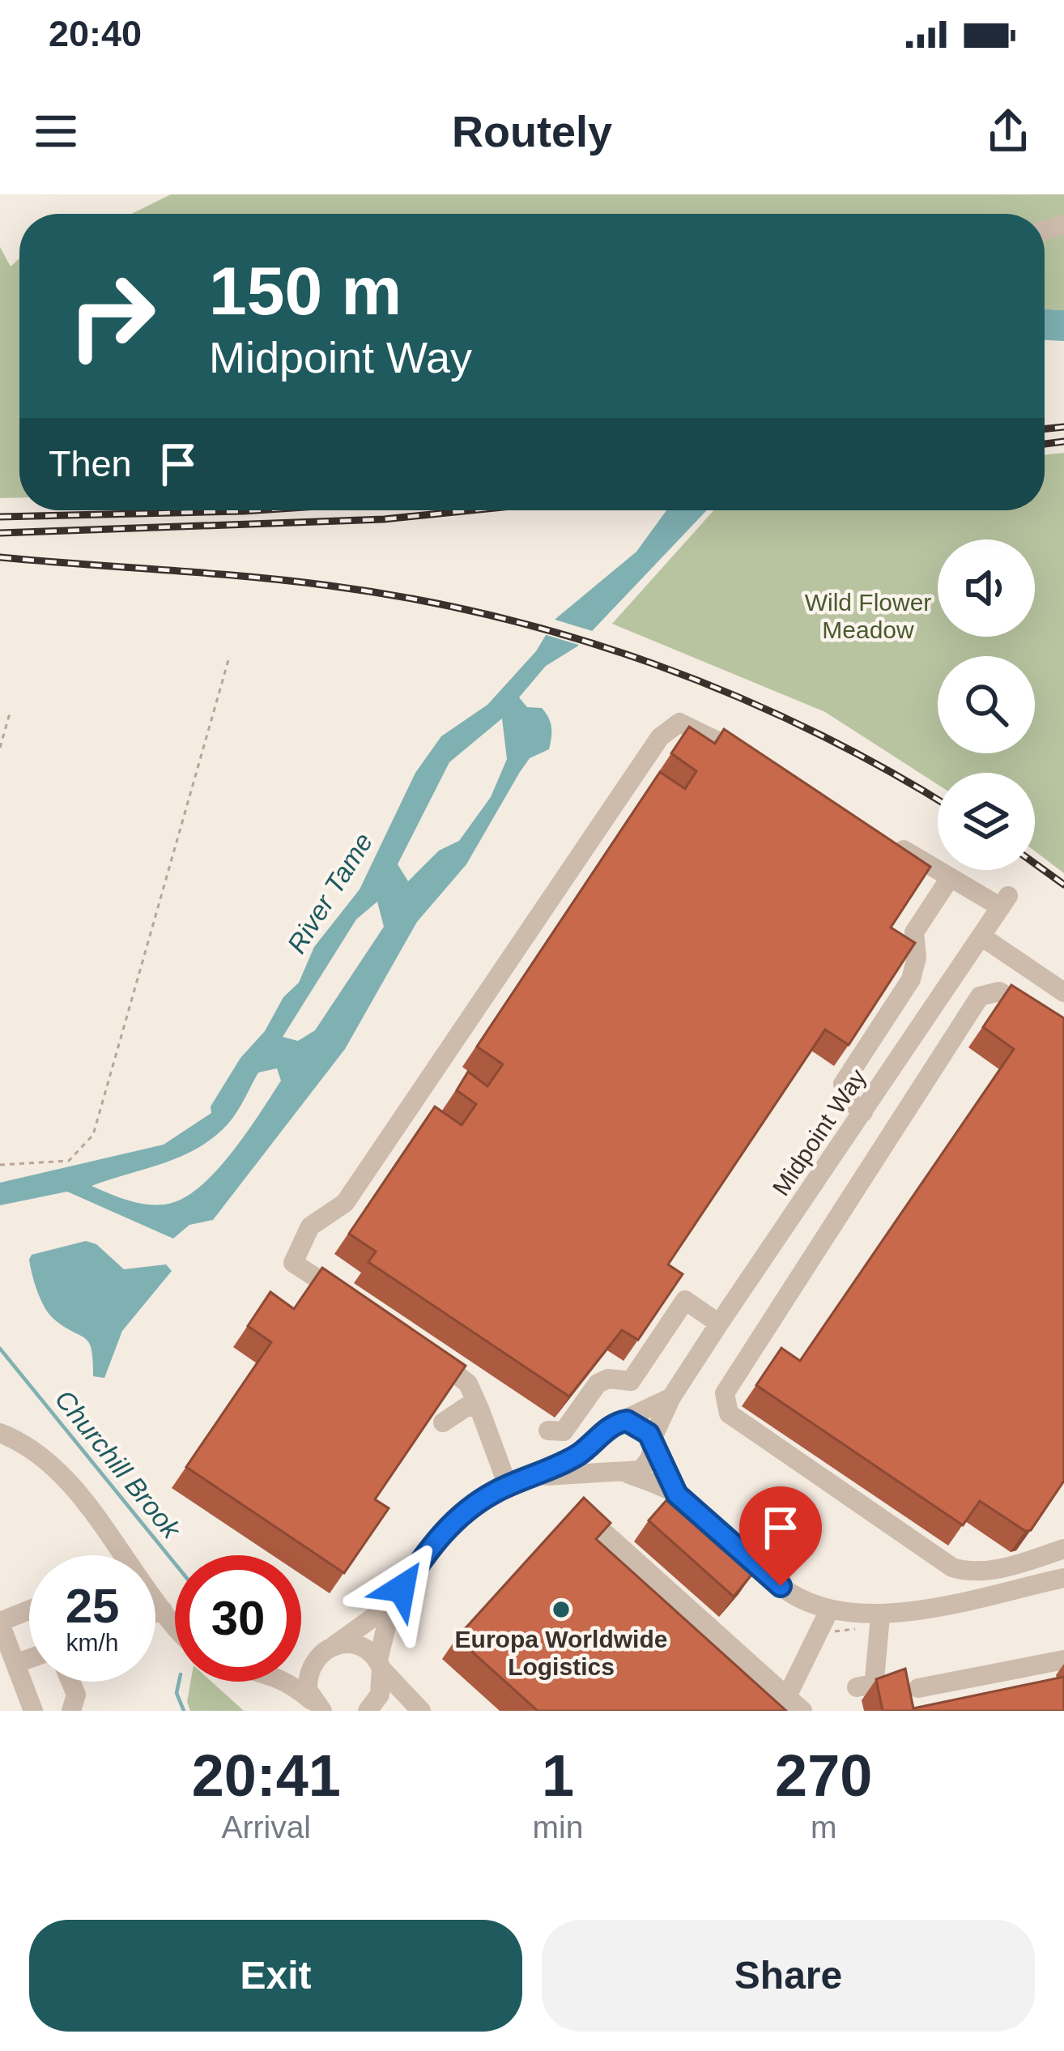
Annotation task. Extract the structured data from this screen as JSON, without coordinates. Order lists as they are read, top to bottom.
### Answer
{
  "streets": {
    "street": ["Midpoint Way"]
  },
  "water": ["River Tame", "Churchill Brook"],
  "parks": ["Wild Flower Meadow"],
  "places": ["Europa Worldwide Logistics"],
  "page": {
    "status": "20:40",
    "header": "Routely",
    "turn": ["150 m", "Midpoint Way"],
    "then": "Then",
    "speed": "25 km/h",
    "limit": "30",
    "eta": [
      "20:41",
      "Arrival",
      "1",
      "min",
      "270",
      "m"
    ],
    "buttons": ["Exit", "Share"]
  }
}
